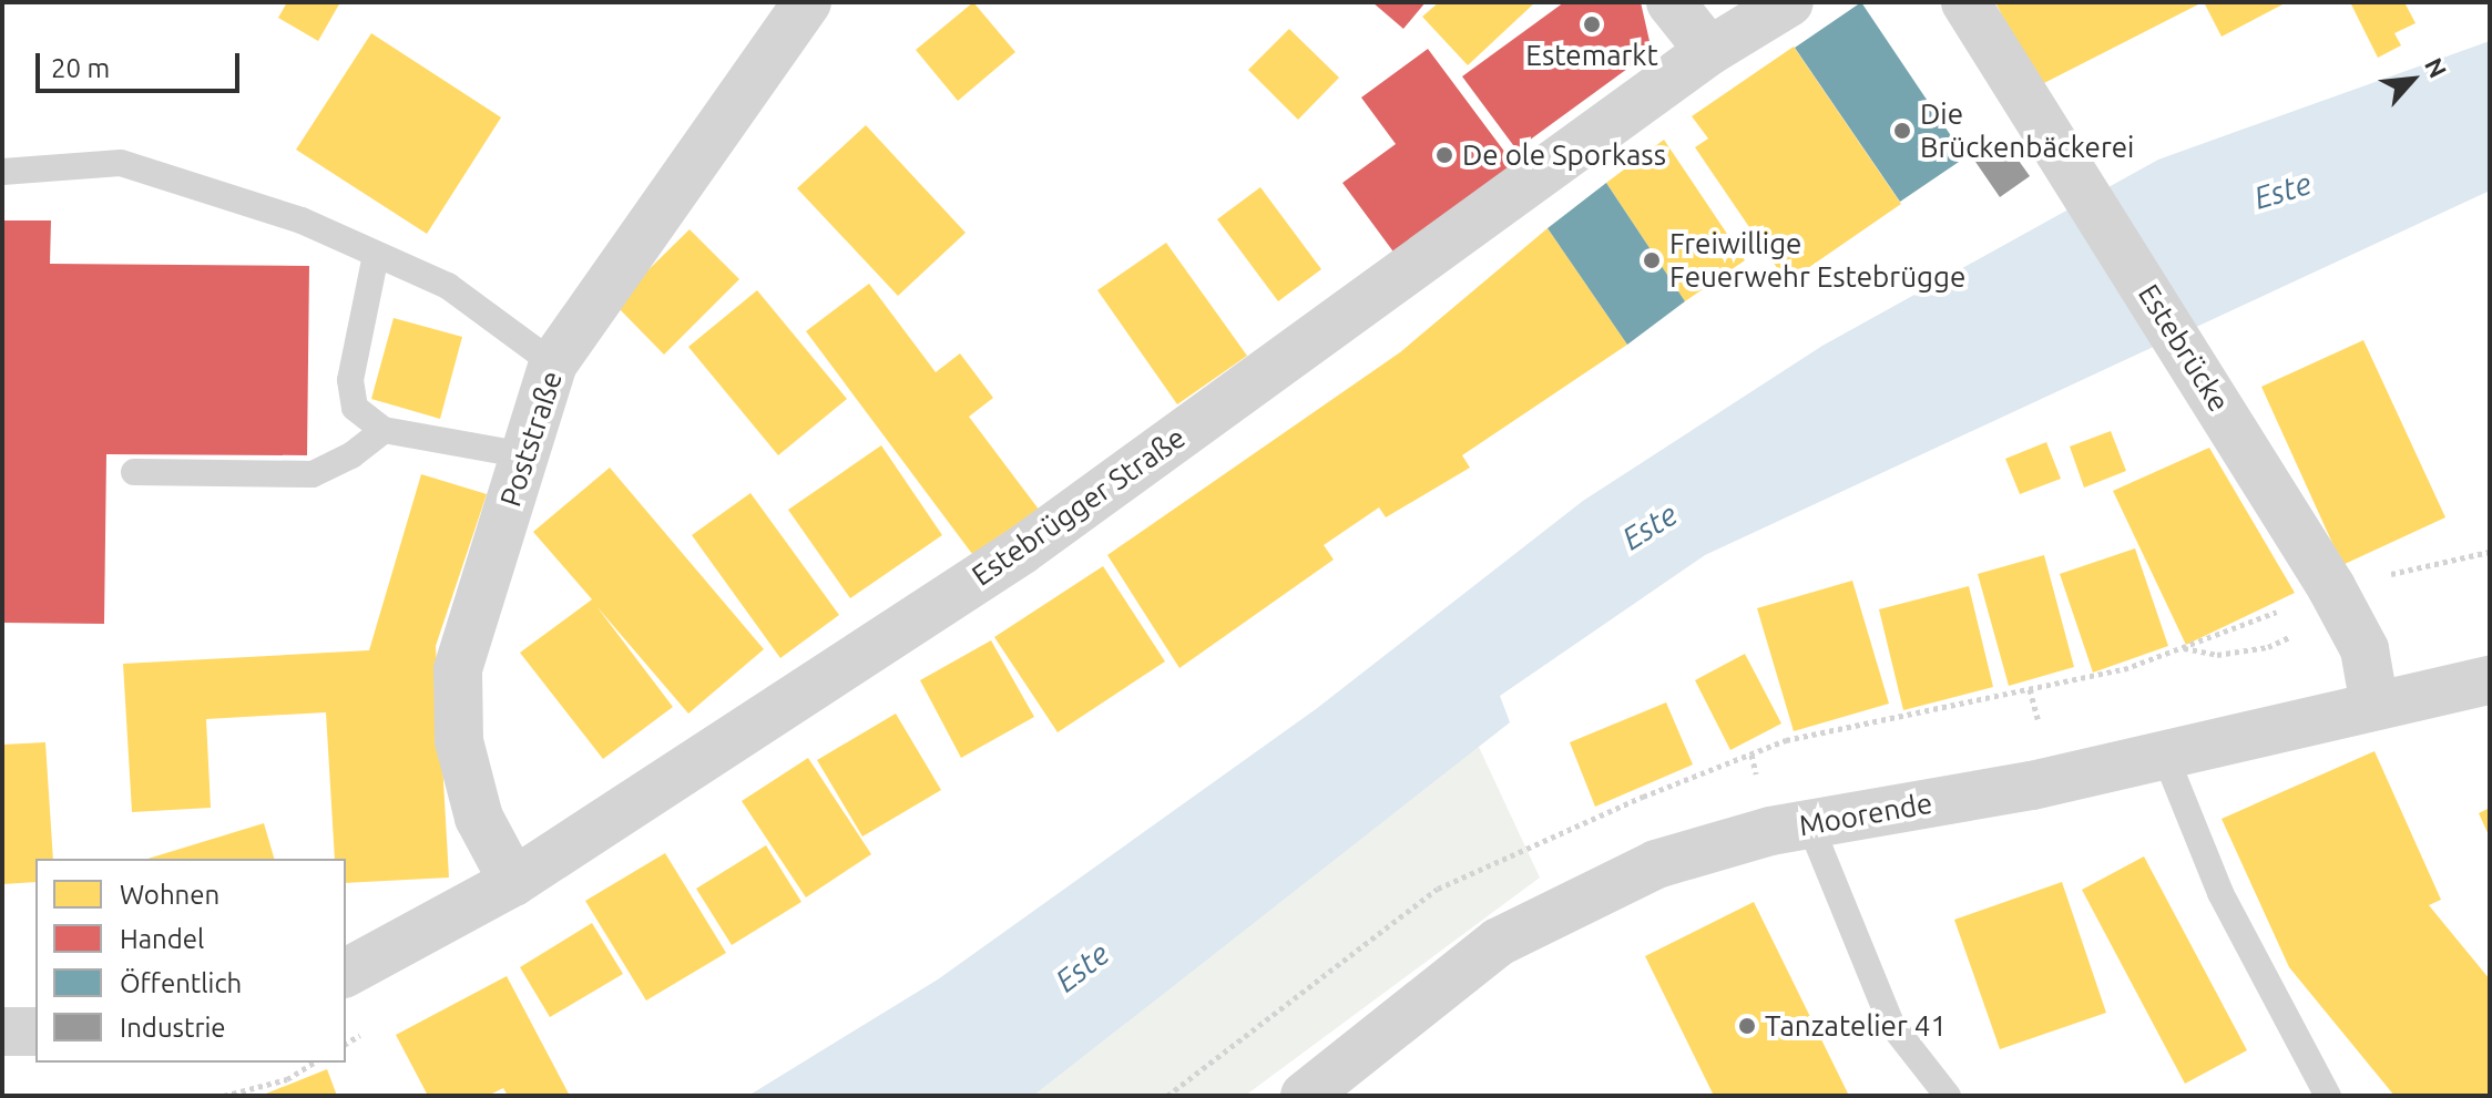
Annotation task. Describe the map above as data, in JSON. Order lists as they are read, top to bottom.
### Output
{
  "streets": {
    "street": [
      "Estebrücke",
      "Poststraße",
      "Estebrügger Straße",
      "Moorende"
    ]
  },
  "crossings": [
    ["Estebrücke", "Moorende"],
    ["Poststraße", "Estebrügger Straße"]
  ],
  "water": ["Este"],
  "places": [
    "Estemarkt",
    "Die Brückenbäckerei",
    "De ole Sporkass",
    "Freiwillige Feuerwehr Estebrügge",
    "Tanzatelier 41"
  ],
  "legend": [
    "Wohnen",
    "Handel",
    "Öffentlich",
    "Industrie"
  ],
  "scale_bar": "20 m",
  "north": "top right"
}
